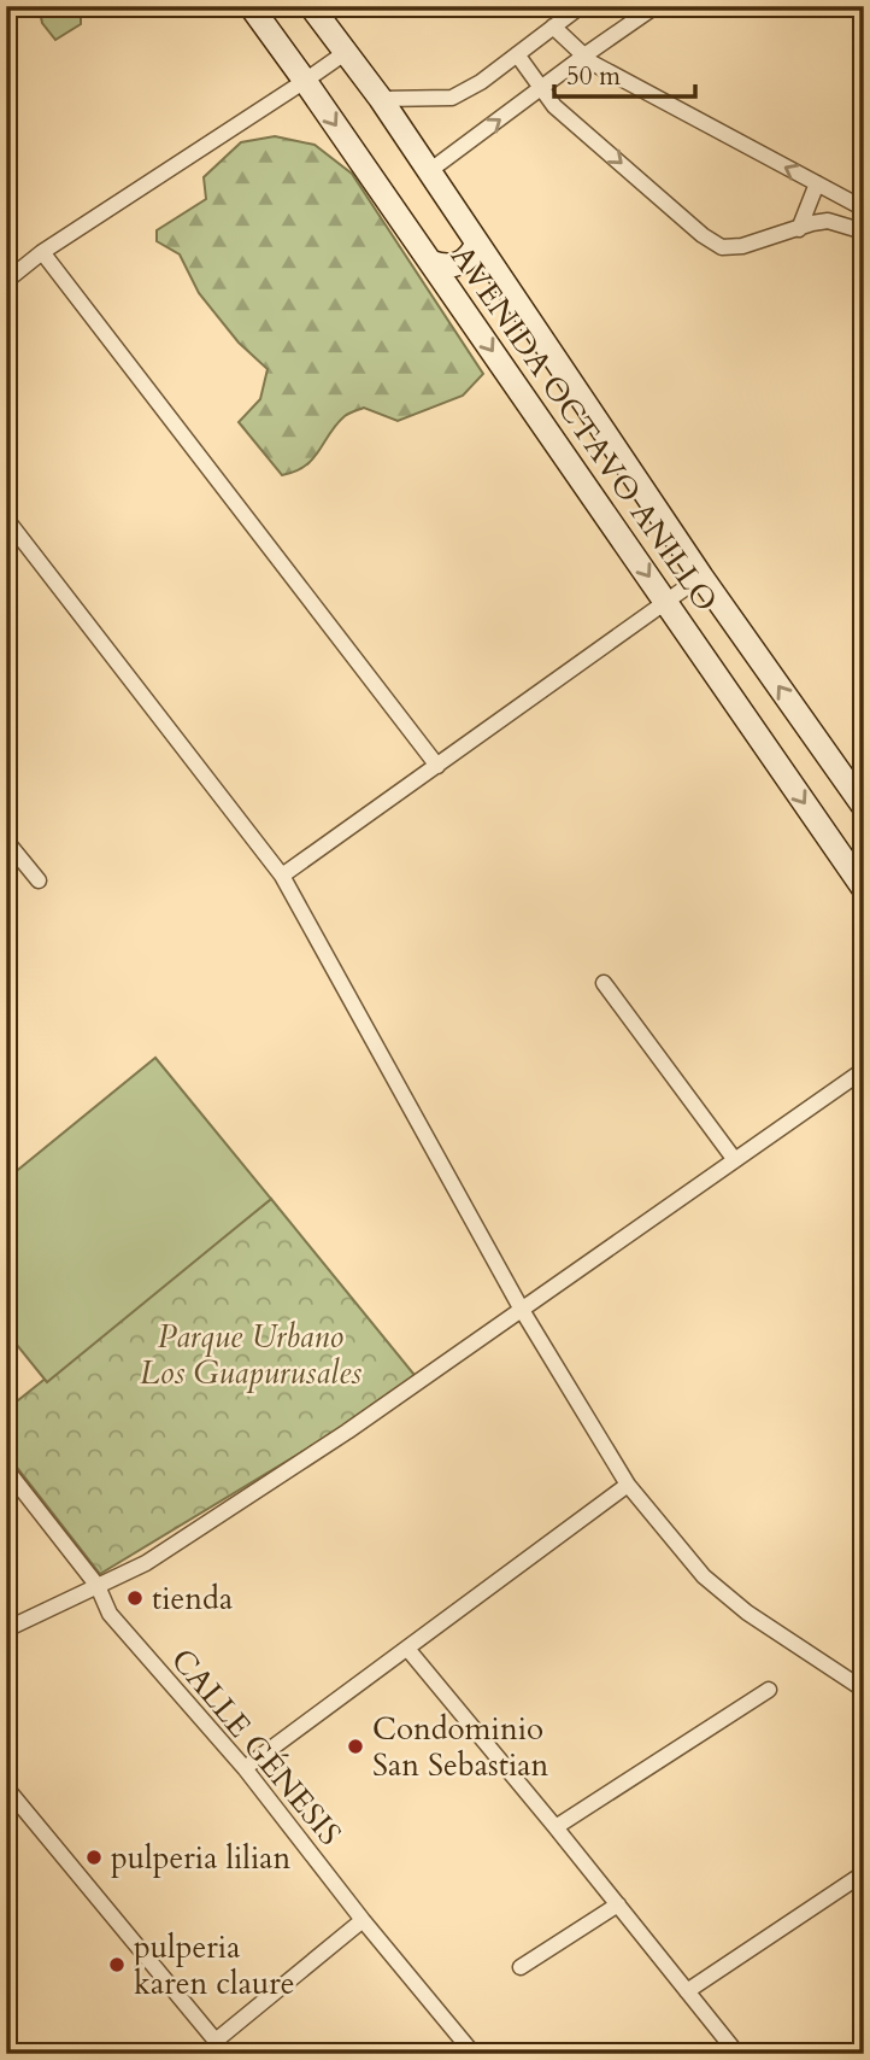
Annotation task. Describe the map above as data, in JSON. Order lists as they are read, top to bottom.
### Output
{
  "streets": {
    "street": ["AVENIDA OCTAVO ANILLO", "CALLE GÉNESIS"]
  },
  "parks": ["Parque Urbano Los Guapurusales"],
  "places": [
    "tienda",
    "Condominio San Sebastian",
    "pulperia lilian",
    "pulperia karen claure"
  ],
  "scale_bar": "50 m"
}
